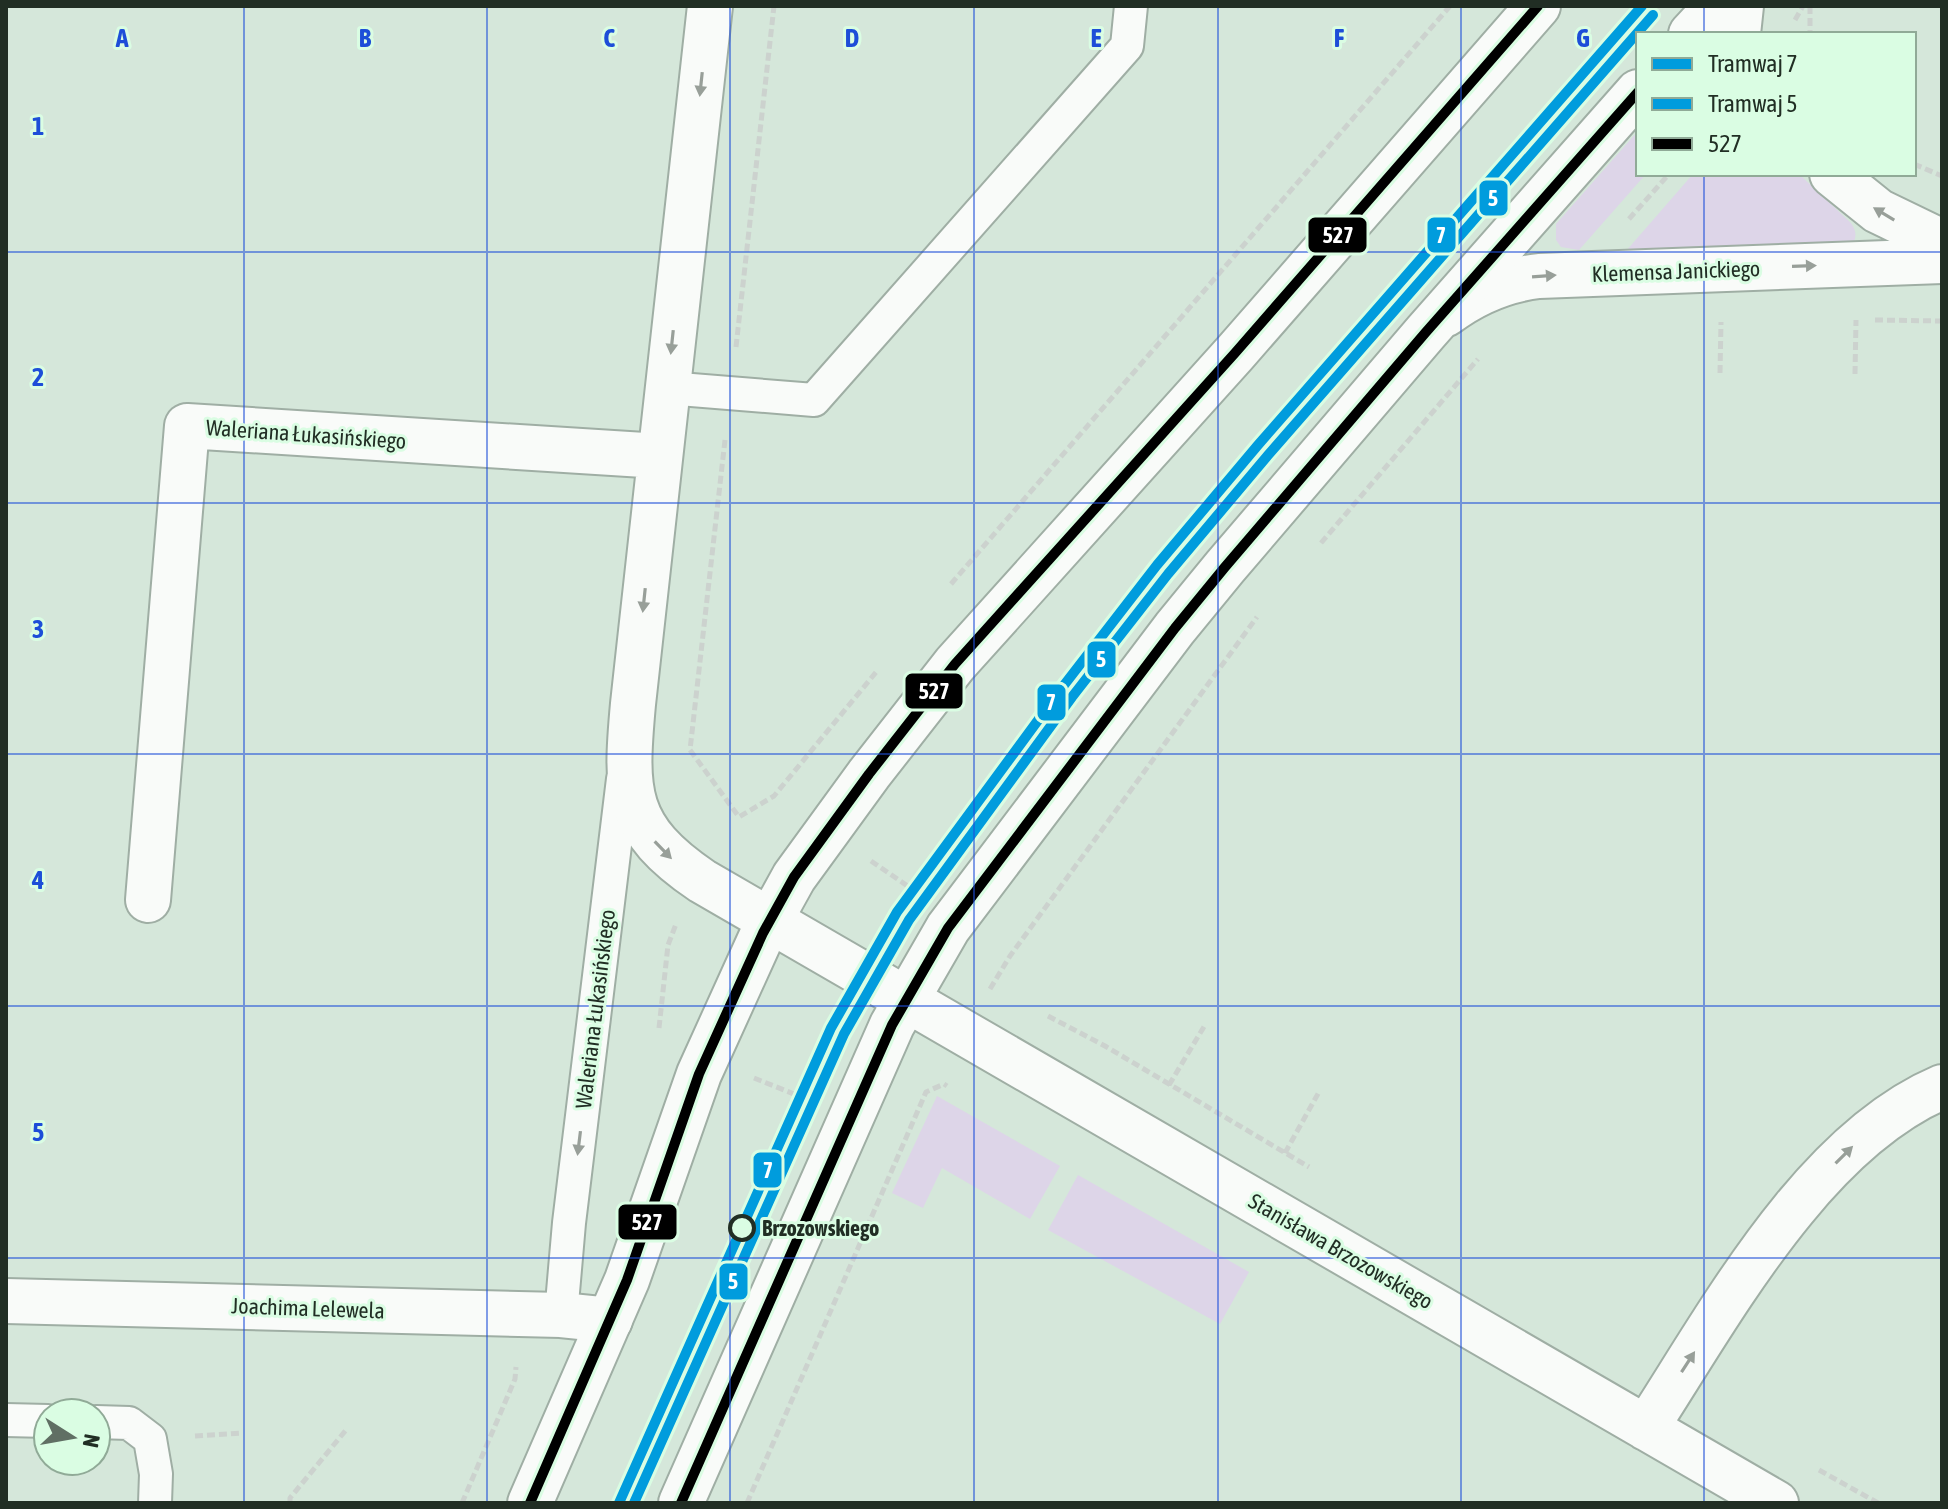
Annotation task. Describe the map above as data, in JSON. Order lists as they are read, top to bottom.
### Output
{
  "streets": {
    "street": [
      "Klemensa Janickiego",
      "Waleriana Łukasińskiego",
      "Stanisława Brzozowskiego",
      "Joachima Lelewela"
    ]
  },
  "crossings": [
    ["Waleriana Łukasińskiego", "Stanisława Brzozowskiego"],
    ["Waleriana Łukasińskiego", "Joachima Lelewela"]
  ],
  "one_way": ["Klemensa Janickiego"],
  "places": ["Brzozowskiego"],
  "lines": ["tram line 7", "transit line 527", "tram line 5"],
  "legend": ["Tramwaj 7", "Tramwaj 5", "527"],
  "north": "right",
  "grid": {
    "columns": [
      "A",
      "B",
      "C",
      "D",
      "E",
      "F",
      "G"
    ],
    "rows": [
      "1",
      "2",
      "3",
      "4",
      "5"
    ]
  }
}
